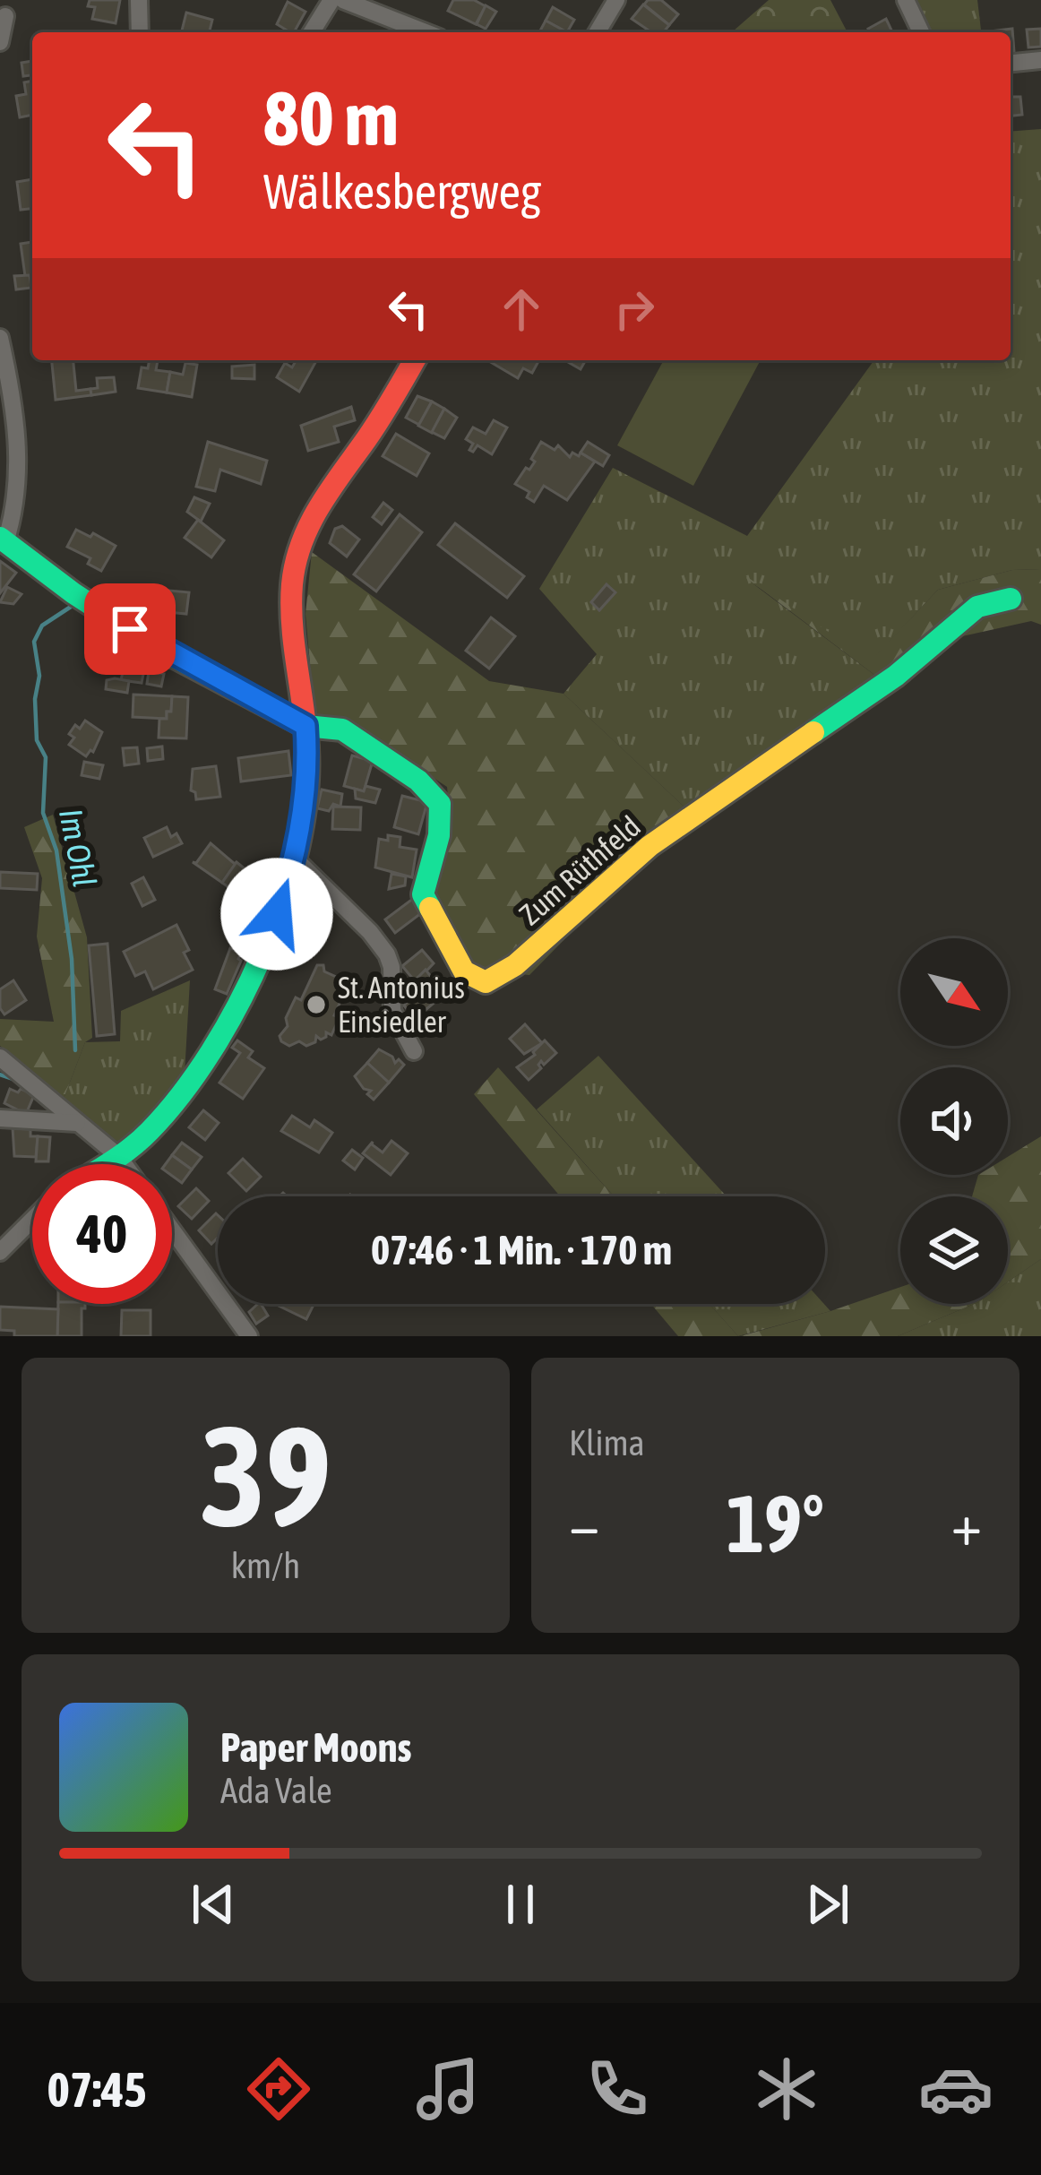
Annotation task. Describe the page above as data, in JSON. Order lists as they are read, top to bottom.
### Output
{
  "streets": {
    "street": ["Zum Rüthfeld"]
  },
  "water": ["Im Ohl"],
  "places": ["St. Antonius Einsiedler"],
  "north": "bottom right",
  "page": {
    "turn": ["80 m", "Wälkesbergweg"],
    "limit": "40",
    "trip": "07:46 · 1 Min. · 170 m",
    "tile": [
      ["39", "km/h"],
      "Klima"
    ],
    "heat": ["−", "19°", "+"],
    "song": ["Paper Moons", "Ada Vale"],
    "tabs": "07:45"
  }
}
